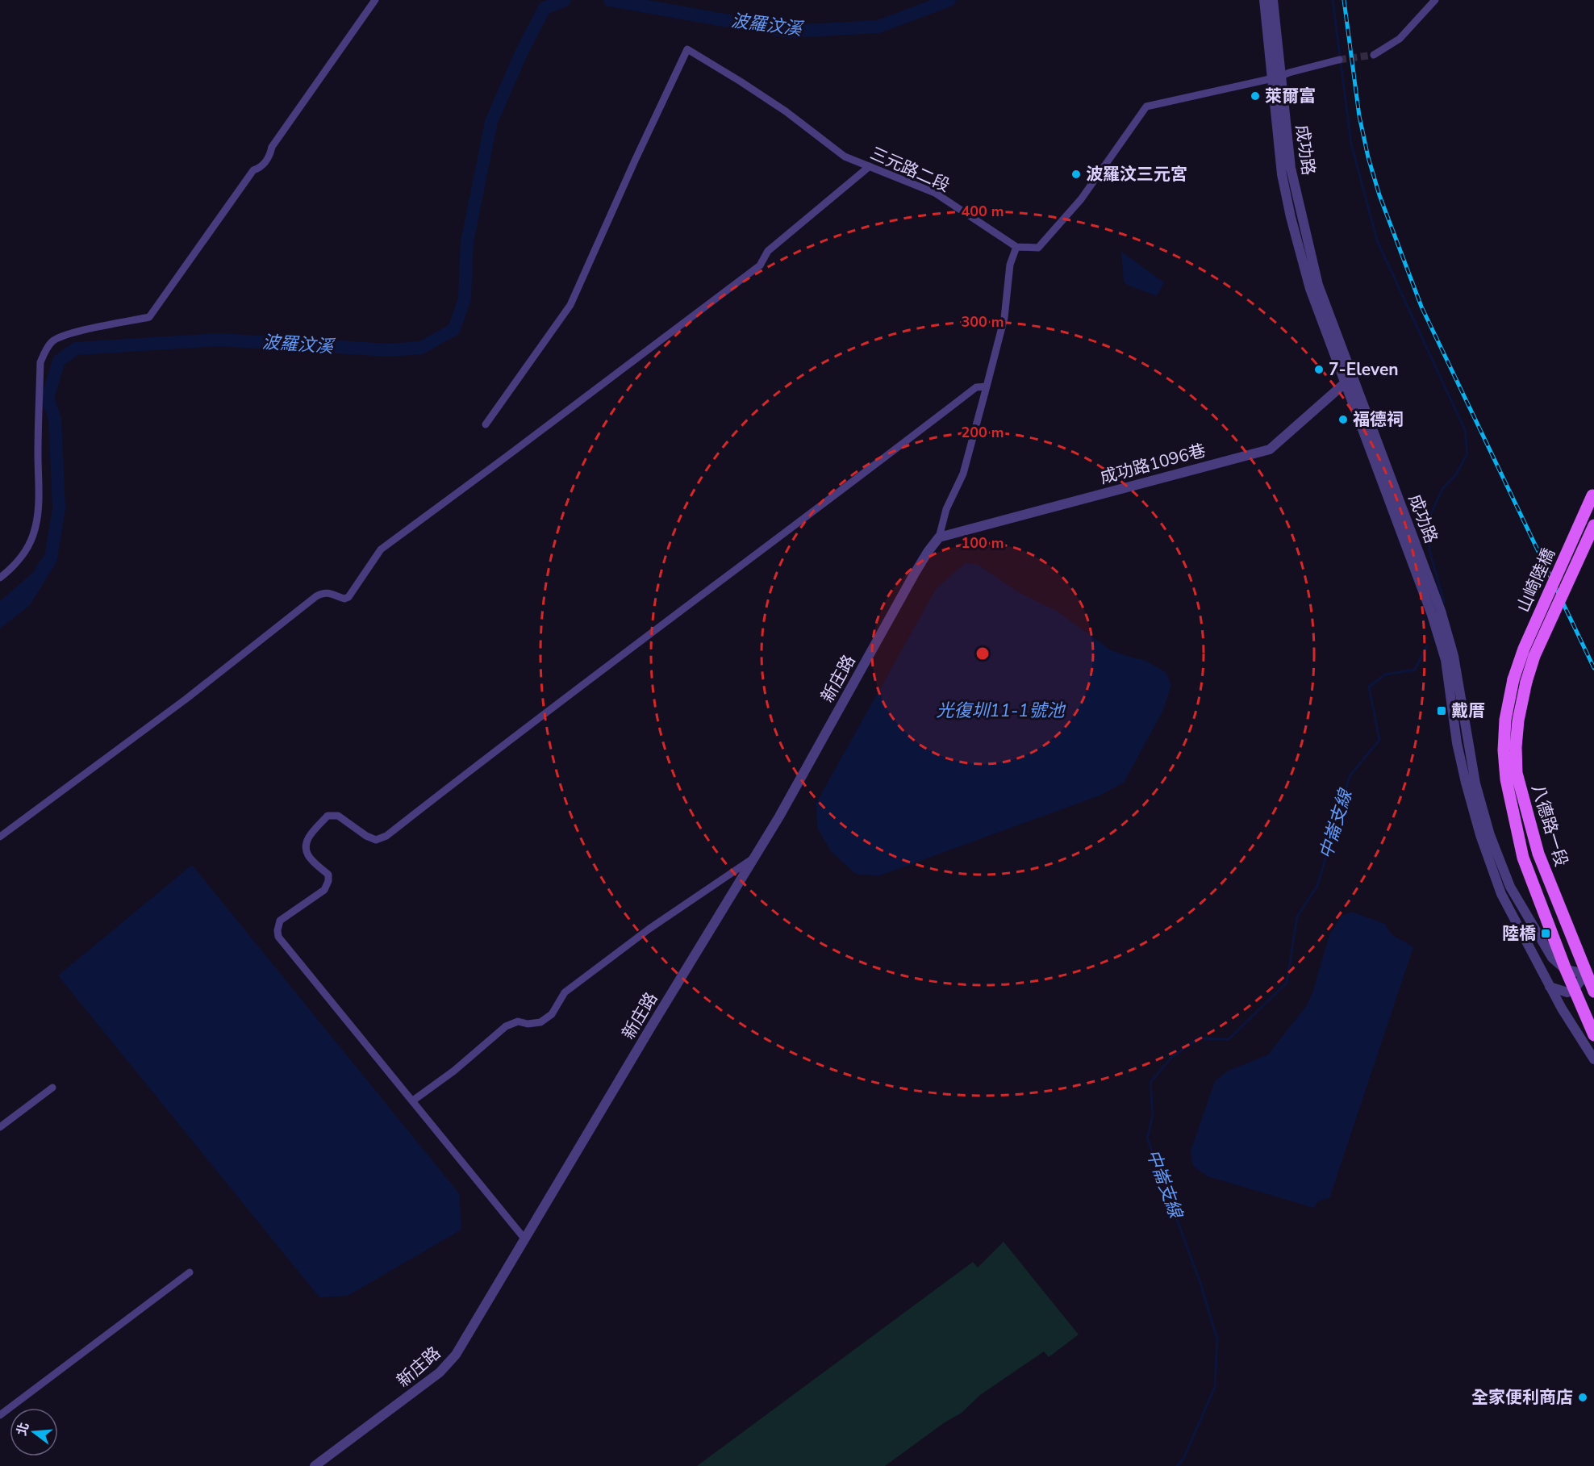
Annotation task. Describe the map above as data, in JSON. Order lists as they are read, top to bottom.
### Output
{
  "streets": {
    "main road": ["山崎陸橋", "八德路一段"],
    "street": [
      "成功路",
      "三元路二段",
      "成功路1096巷",
      "新庄路"
    ]
  },
  "crossings": [
    ["成功路", "成功路1096巷"],
    ["成功路", "八德路一段"],
    ["成功路1096巷", "新庄路"],
    ["山崎陸橋", "八德路一段"]
  ],
  "water": ["波羅汶溪", "光復圳11-1號池", "中崙支線"],
  "places": {
    "other": [
      "萊爾富",
      "波羅汶三元宮",
      "7-Eleven",
      "福德祠",
      "全家便利商店"
    ],
    "transit": ["戴厝", "陸橋"]
  },
  "north": "left",
  "rings": [
    "400 m",
    "300 m",
    "200 m",
    "100 m"
  ]
}
